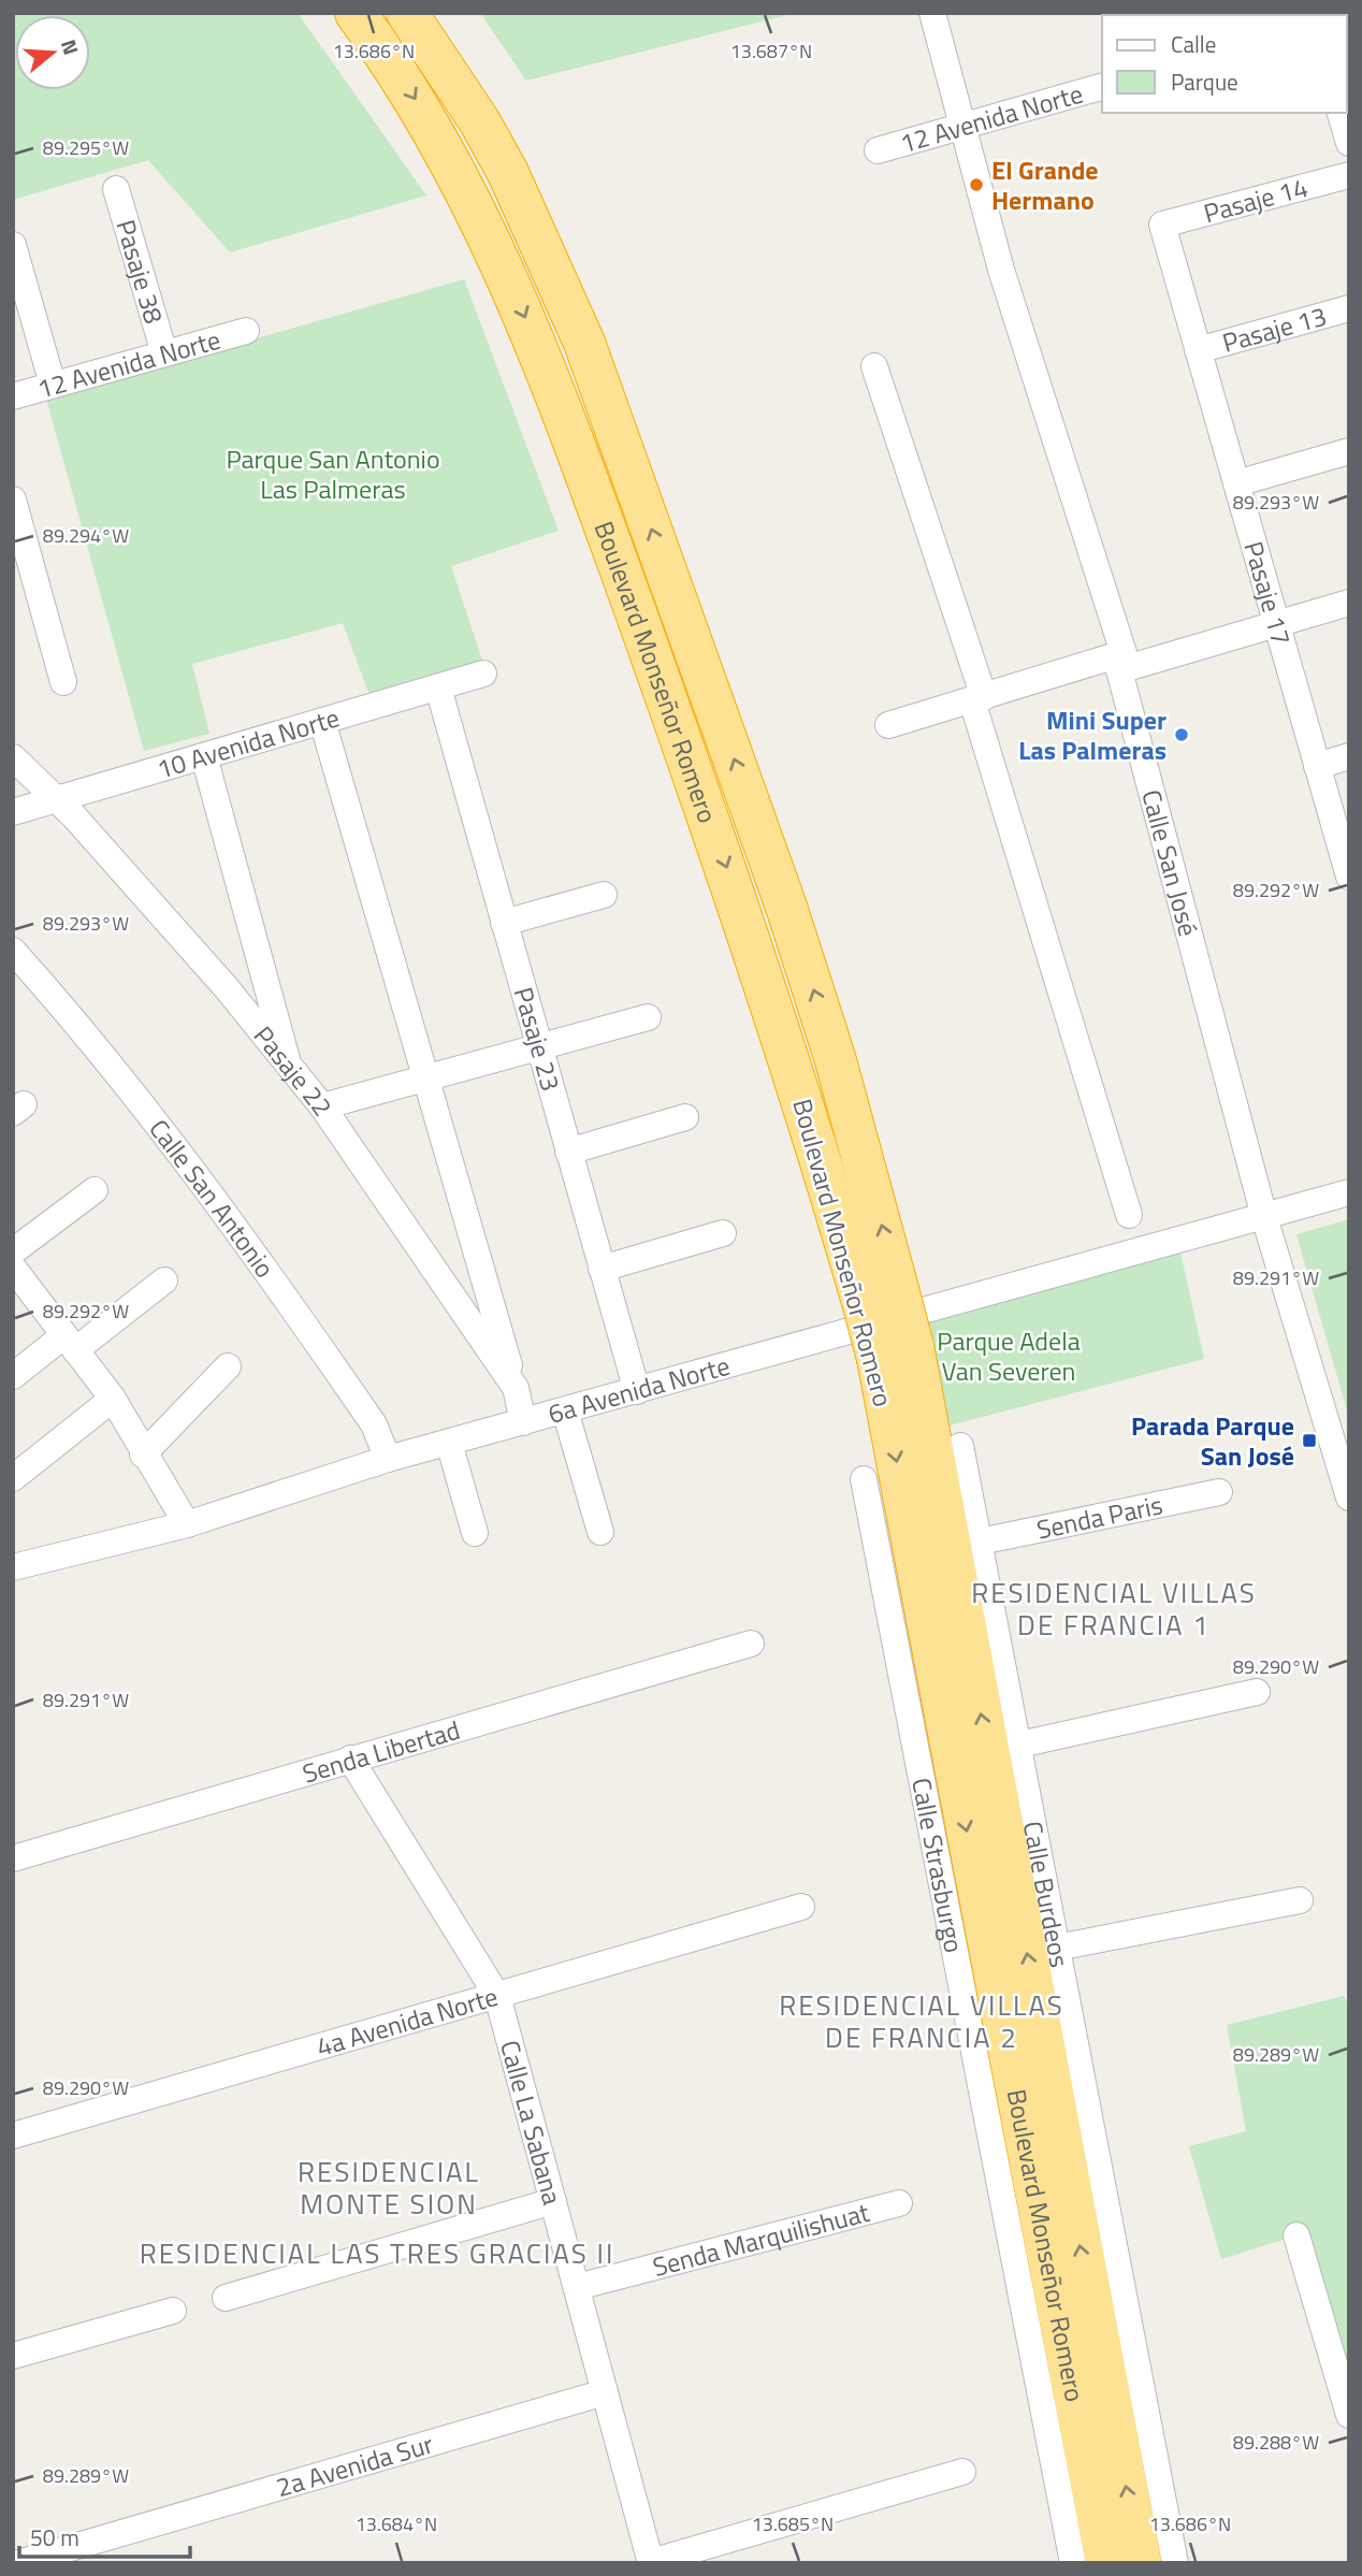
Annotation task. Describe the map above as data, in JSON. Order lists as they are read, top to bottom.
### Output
{
  "streets": {
    "highway": ["Boulevard Monseñor Romero"],
    "street": [
      "12 Avenida Norte",
      "Pasaje 14",
      "Pasaje 38",
      "Pasaje 13",
      "Pasaje 17",
      "10 Avenida Norte",
      "Calle San José",
      "Pasaje 23",
      "Pasaje 22",
      "Calle San Antonio",
      "6a Avenida Norte",
      "Senda Paris",
      "Senda Libertad",
      "Calle Strasburgo",
      "Calle Burdeos",
      "4a Avenida Norte",
      "Calle La Sabana",
      "Senda Marquilishuat",
      "2a Avenida Sur"
    ]
  },
  "crossings": [
    ["12 Avenida Norte", "Pasaje 38"],
    ["12 Avenida Norte", "Calle San José"],
    ["Pasaje 14", "Pasaje 17"],
    ["Pasaje 13", "Pasaje 17"],
    ["10 Avenida Norte", "Pasaje 23"],
    ["10 Avenida Norte", "Pasaje 22"],
    ["Calle San José", "6a Avenida Norte"],
    ["Pasaje 23", "6a Avenida Norte"],
    ["Pasaje 22", "6a Avenida Norte"],
    ["Calle San Antonio", "6a Avenida Norte"],
    ["Senda Paris", "Calle Burdeos"],
    ["Senda Libertad", "Calle La Sabana"],
    ["4a Avenida Norte", "Calle La Sabana"],
    ["Calle La Sabana", "Senda Marquilishuat"],
    ["Calle La Sabana", "2a Avenida Sur"]
  ],
  "districts": [
    "RESIDENCIAL VILLAS DE FRANCIA 1",
    "RESIDENCIAL VILLAS DE FRANCIA 2",
    "RESIDENCIAL MONTE SION",
    "RESIDENCIAL LAS TRES GRACIAS II"
  ],
  "parks": ["Parque San Antonio Las Palmeras", "Parque Adela Van Severen"],
  "places": {
    "other": ["El Grande Hermano", "Mini Super Las Palmeras"],
    "transit": ["Parada Parque San José"]
  },
  "legend": ["Calle", "Parque"],
  "scale_bar": "50 m",
  "north": "right",
  "coordinates": [
    "13.686°N",
    "13.687°N",
    "89.295°W",
    "89.293°W",
    "89.294°W",
    "89.292°W",
    "89.291°W",
    "89.290°W",
    "89.289°W",
    "89.288°W",
    "13.684°N",
    "13.685°N"
  ]
}
